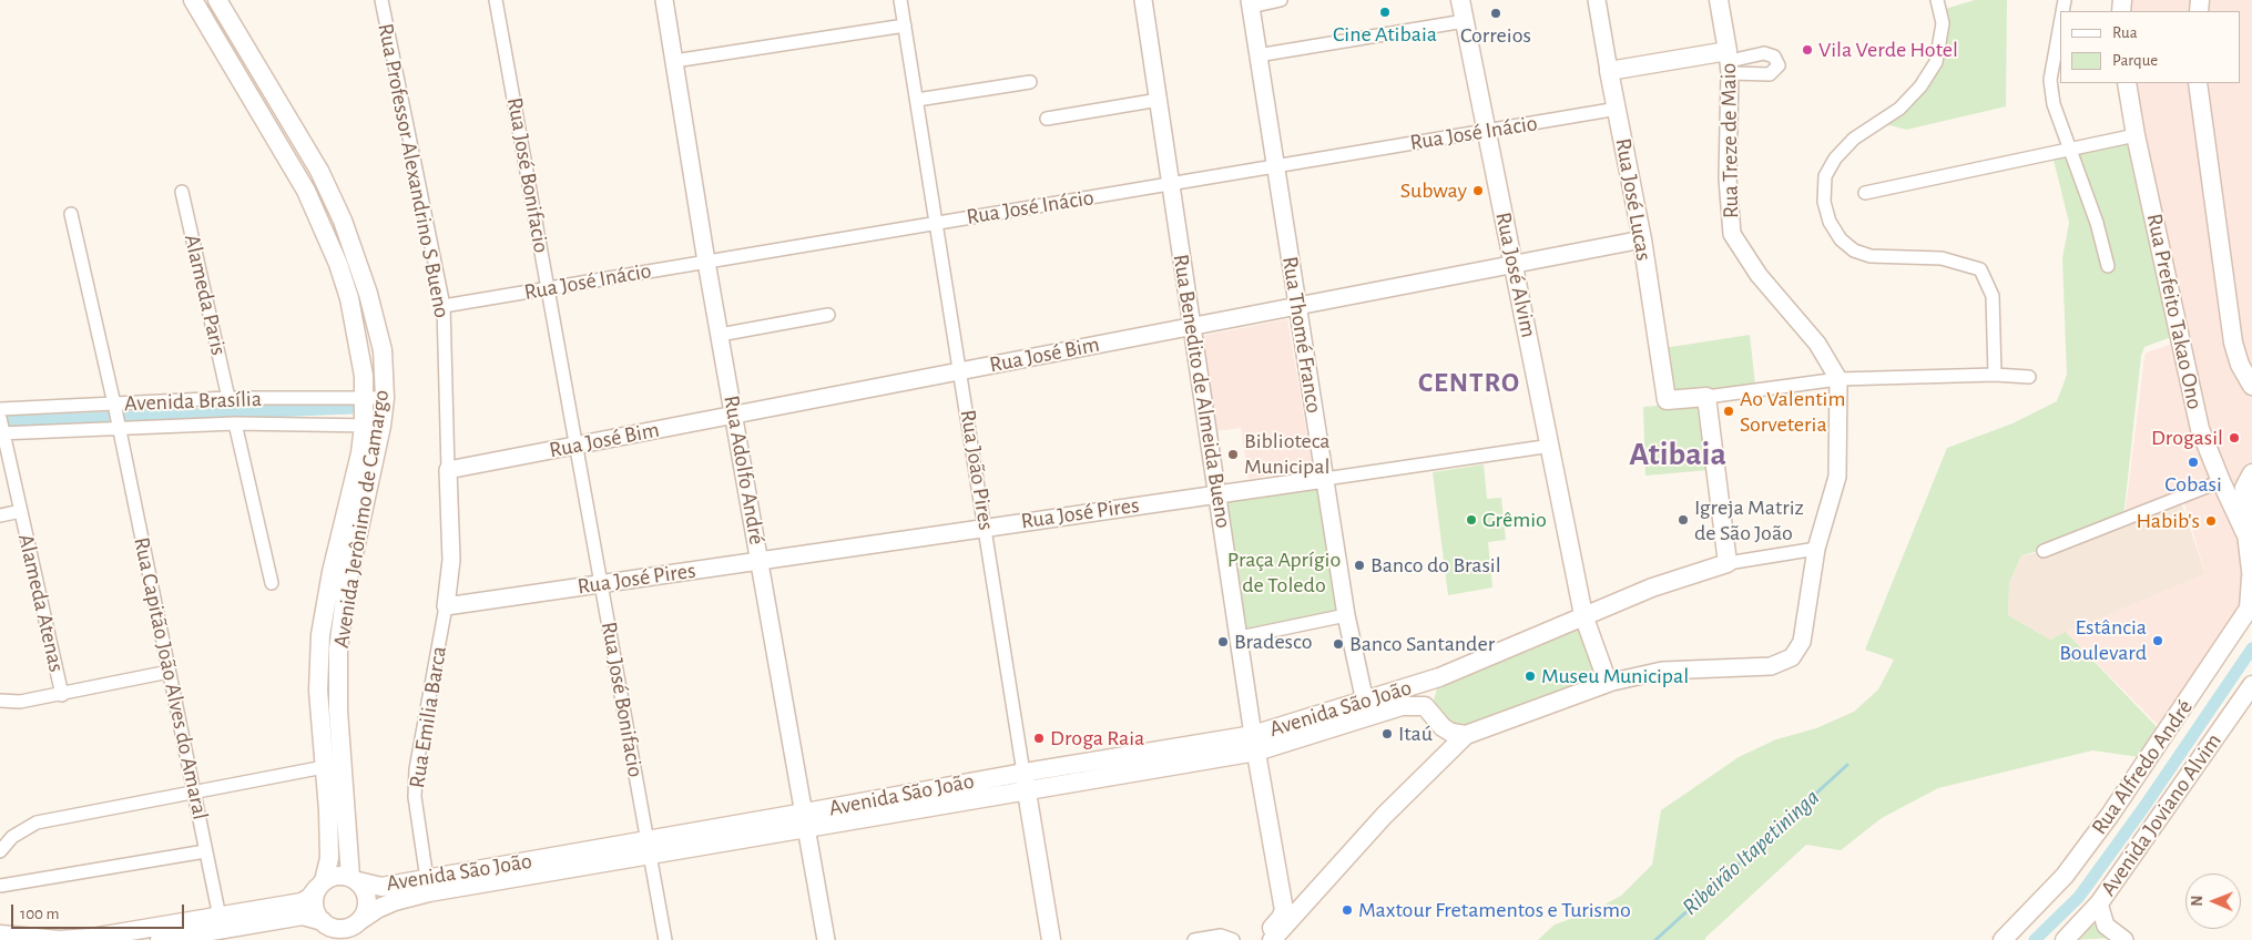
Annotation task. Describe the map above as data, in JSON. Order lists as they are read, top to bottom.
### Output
{
  "streets": {
    "main road": [
      "Rua Treze de Maio",
      "Rua José Lucas",
      "Rua José Alvim",
      "Rua Prefeito Takao Ono",
      "Rua Benedito de Almeida Bueno",
      "Rua João Pires",
      "Avenida Jerônimo de Camargo",
      "Avenida São João",
      "Rua Alfredo André",
      "Avenida Joviano Alvim"
    ],
    "street": [
      "Rua José Inácio",
      "Rua Professor Alexandrino S Bueno",
      "Rua José Bonifacio",
      "Alameda Paris",
      "Rua Thomé Franco",
      "Rua José Bim",
      "Avenida Brasília",
      "Rua Adolfo André",
      "Rua José Pires",
      "Alameda Atenas",
      "Rua Capitão João Alves do Amaral",
      "Rua Emilia Barca"
    ]
  },
  "crossings": [
    ["Rua José Inácio", "Rua Professor Alexandrino S Bueno"],
    ["Rua José Inácio", "Rua José Bonifacio"],
    ["Rua José Inácio", "Rua José Lucas"],
    ["Rua José Inácio", "Rua José Alvim"],
    ["Rua José Inácio", "Rua Thomé Franco"],
    ["Rua José Inácio", "Rua Benedito de Almeida Bueno"],
    ["Rua José Inácio", "Rua Adolfo André"],
    ["Rua José Inácio", "Rua João Pires"],
    ["Rua Professor Alexandrino S Bueno", "Rua José Bim"],
    ["Rua Professor Alexandrino S Bueno", "Rua José Pires"],
    ["Rua Professor Alexandrino S Bueno", "Rua Emilia Barca"],
    ["Rua José Bonifacio", "Rua José Bim"],
    ["Rua José Bonifacio", "Rua José Pires"],
    ["Rua José Bonifacio", "Avenida São João"],
    ["Rua José Lucas", "Rua José Bim"],
    ["Rua José Alvim", "Rua José Bim"],
    ["Rua José Alvim", "Rua José Pires"],
    ["Rua José Alvim", "Avenida São João"],
    ["Alameda Paris", "Avenida Brasília"],
    ["Rua Prefeito Takao Ono", "Rua Alfredo André"],
    ["Rua Thomé Franco", "Rua José Bim"],
    ["Rua Thomé Franco", "Rua José Pires"],
    ["Rua Thomé Franco", "Avenida São João"],
    ["Rua José Bim", "Rua Benedito de Almeida Bueno"],
    ["Rua José Bim", "Rua Adolfo André"],
    ["Rua José Bim", "Rua João Pires"],
    ["Rua Benedito de Almeida Bueno", "Rua José Pires"],
    ["Rua Benedito de Almeida Bueno", "Avenida São João"],
    ["Avenida Brasília", "Avenida Jerônimo de Camargo"],
    ["Avenida Brasília", "Alameda Atenas"],
    ["Avenida Brasília", "Rua Capitão João Alves do Amaral"],
    ["Rua Adolfo André", "Rua José Pires"],
    ["Rua Adolfo André", "Avenida São João"],
    ["Rua João Pires", "Rua José Pires"],
    ["Rua João Pires", "Avenida São João"],
    ["Rua José Pires", "Rua Emilia Barca"],
    ["Avenida Jerônimo de Camargo", "Avenida São João"],
    ["Avenida São João", "Rua Emilia Barca"]
  ],
  "districts": ["CENTRO", "Atibaia"],
  "water": ["Ribeirão Itapetininga"],
  "parks": ["Praça Aprígio de Toledo"],
  "places": [
    "Cine Atibaia",
    "Correios",
    "Vila Verde Hotel",
    "Subway",
    "Ao Valentim Sorveteria",
    "Drogasil",
    "Biblioteca Municipal",
    "Cobasi",
    "Grêmio",
    "Igreja Matriz de São João",
    "Habib's",
    "Banco do Brasil",
    "Estância Boulevard",
    "Bradesco",
    "Banco Santander",
    "Museu Municipal",
    "Itaú",
    "Droga Raia",
    "Maxtour Fretamentos e Turismo"
  ],
  "legend": ["Rua", "Parque"],
  "scale_bar": "100 m",
  "north": "left"
}
